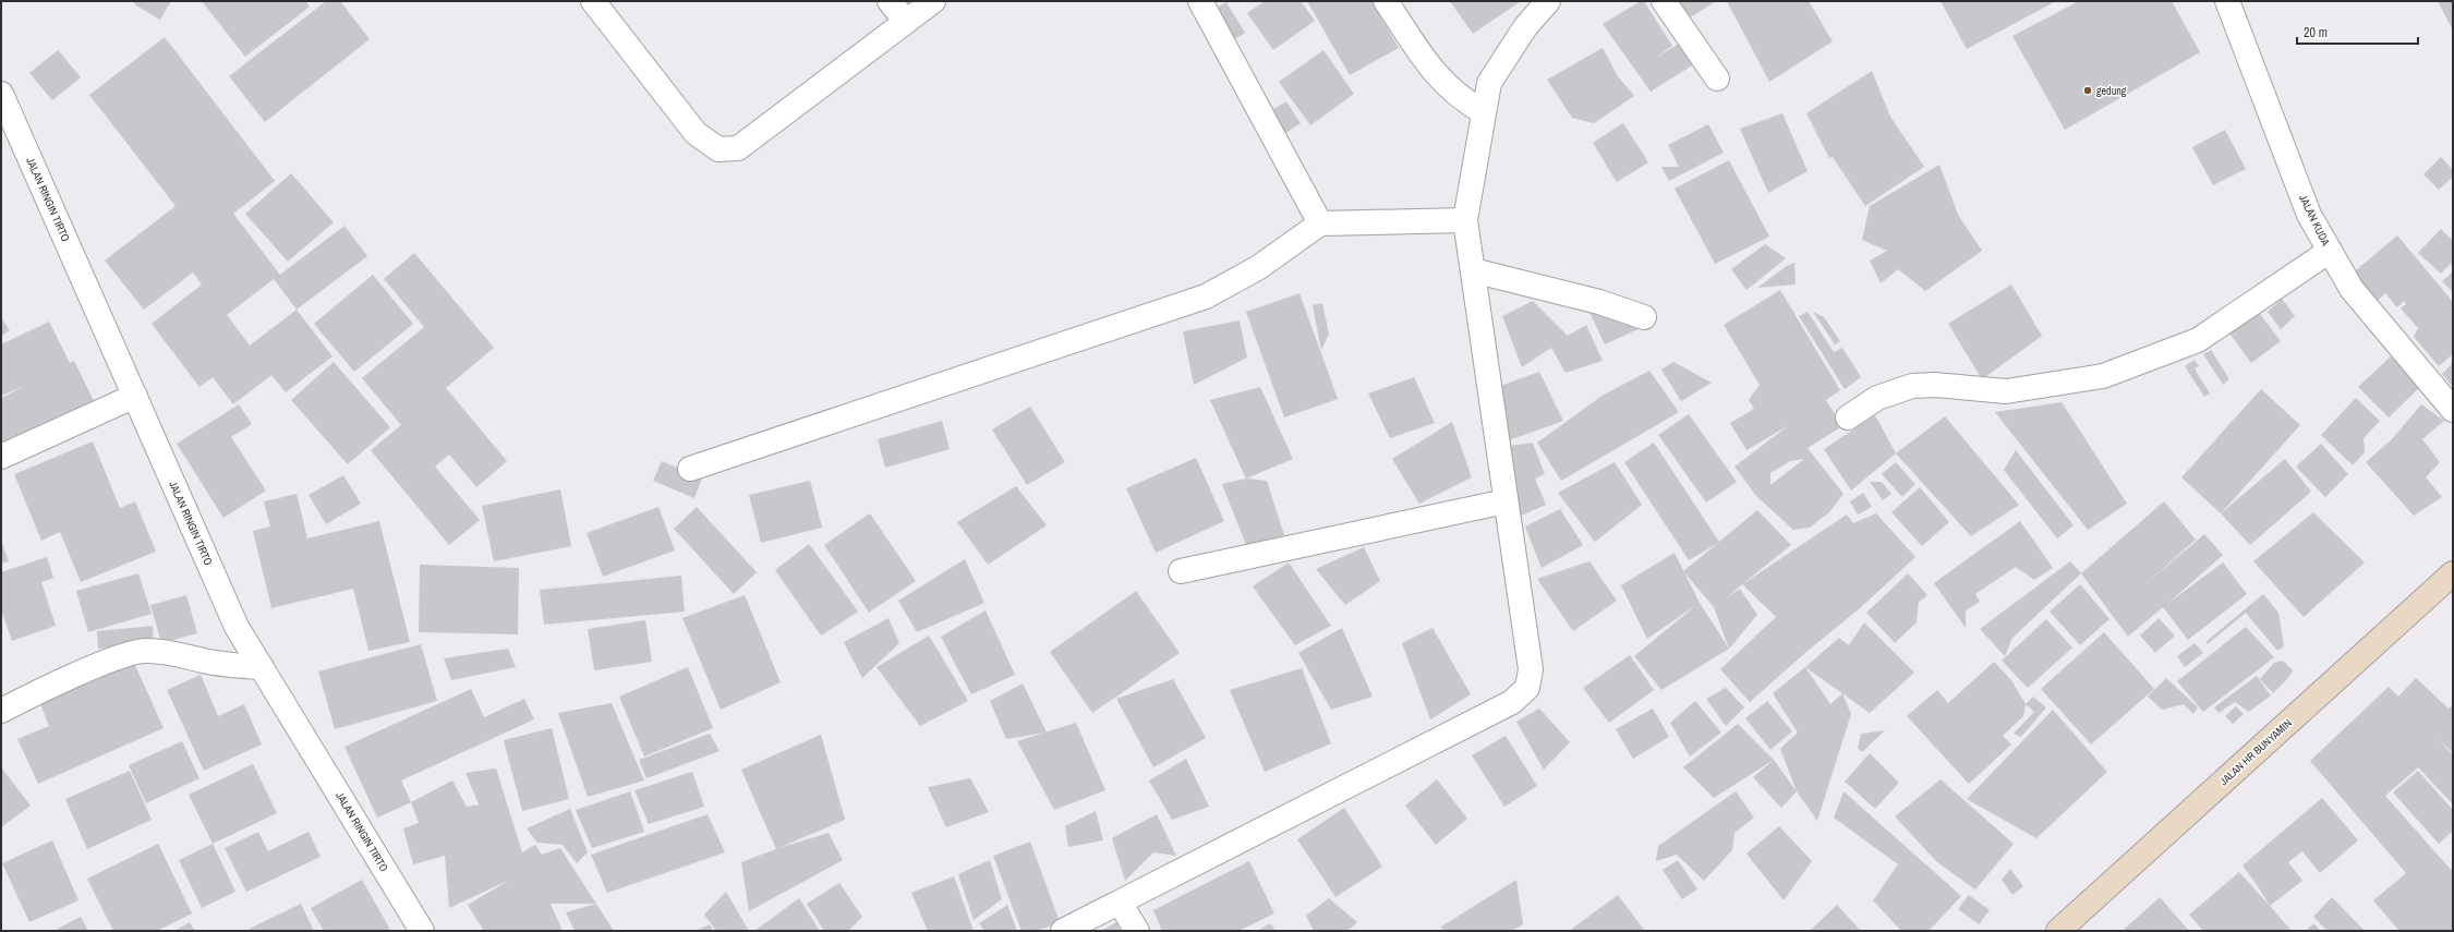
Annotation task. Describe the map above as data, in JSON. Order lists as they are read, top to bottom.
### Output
{
  "streets": {
    "main road": ["JALAN HR BUNYAMIN"],
    "street": ["JALAN RINGIN TIRTO", "JALAN KUDA"]
  },
  "places": ["gedung"],
  "scale_bar": "20 m"
}
